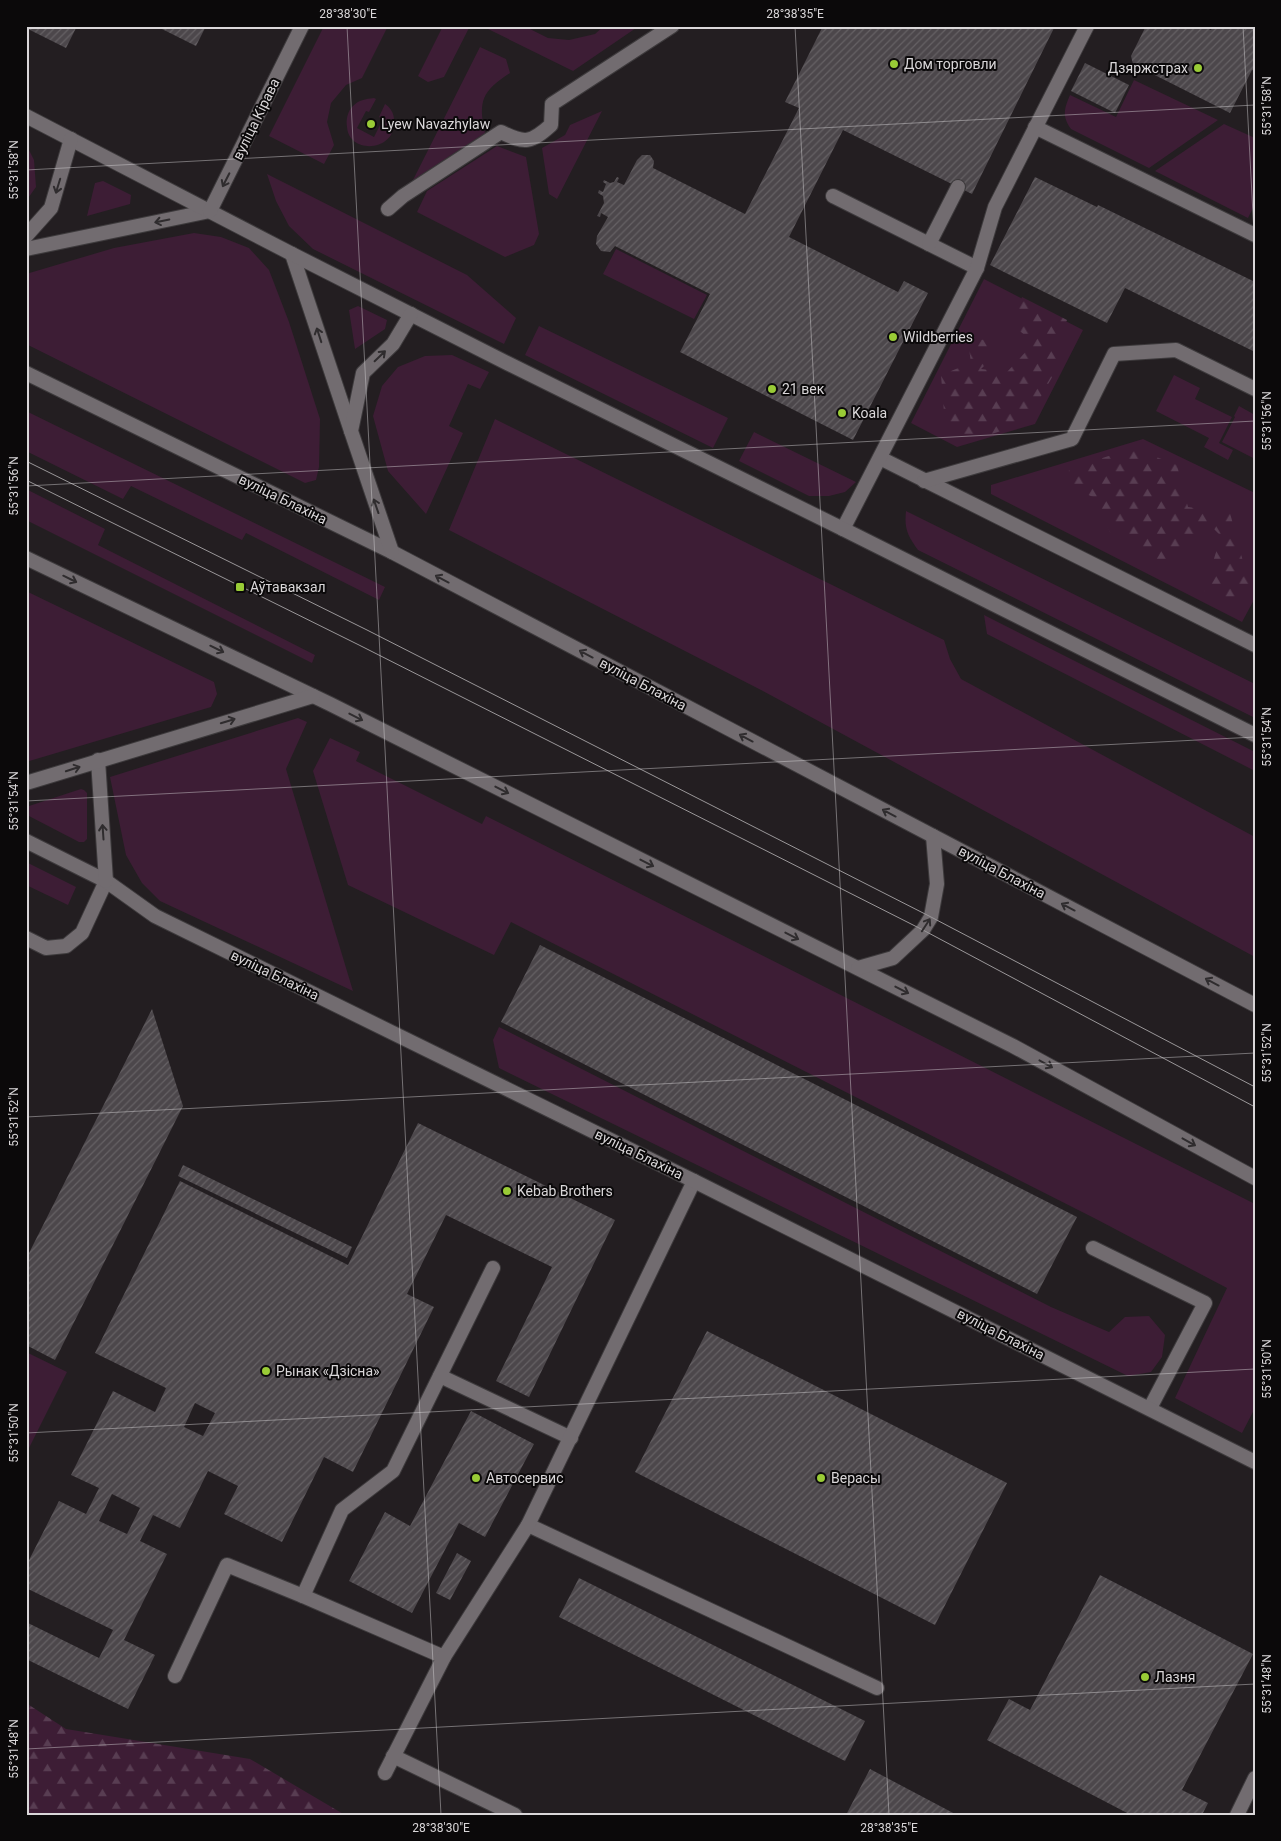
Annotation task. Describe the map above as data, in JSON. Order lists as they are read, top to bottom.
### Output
{
  "streets": {
    "main road": ["вуліца Кірава", "вуліца Блахіна"]
  },
  "one_way": ["вуліца Кірава", "вуліца Блахіна"],
  "places": {
    "other": [
      "Дом торговли",
      "Дзяржстрах",
      "Lyew Navazhylaw",
      "Wildberries",
      "21 век",
      "Koala",
      "Kebab Brothers",
      "Рынак «Дзісна»",
      "Автосервис",
      "Верасы",
      "Лазня"
    ],
    "transit": ["Аўтавакзал"]
  },
  "coordinates": [
    "28°38'30\"E",
    "28°38'35\"E",
    "55°31'58\"N",
    "55°31'56\"N",
    "55°31'54\"N",
    "55°31'52\"N",
    "55°31'50\"N",
    "55°31'48\"N"
  ]
}
